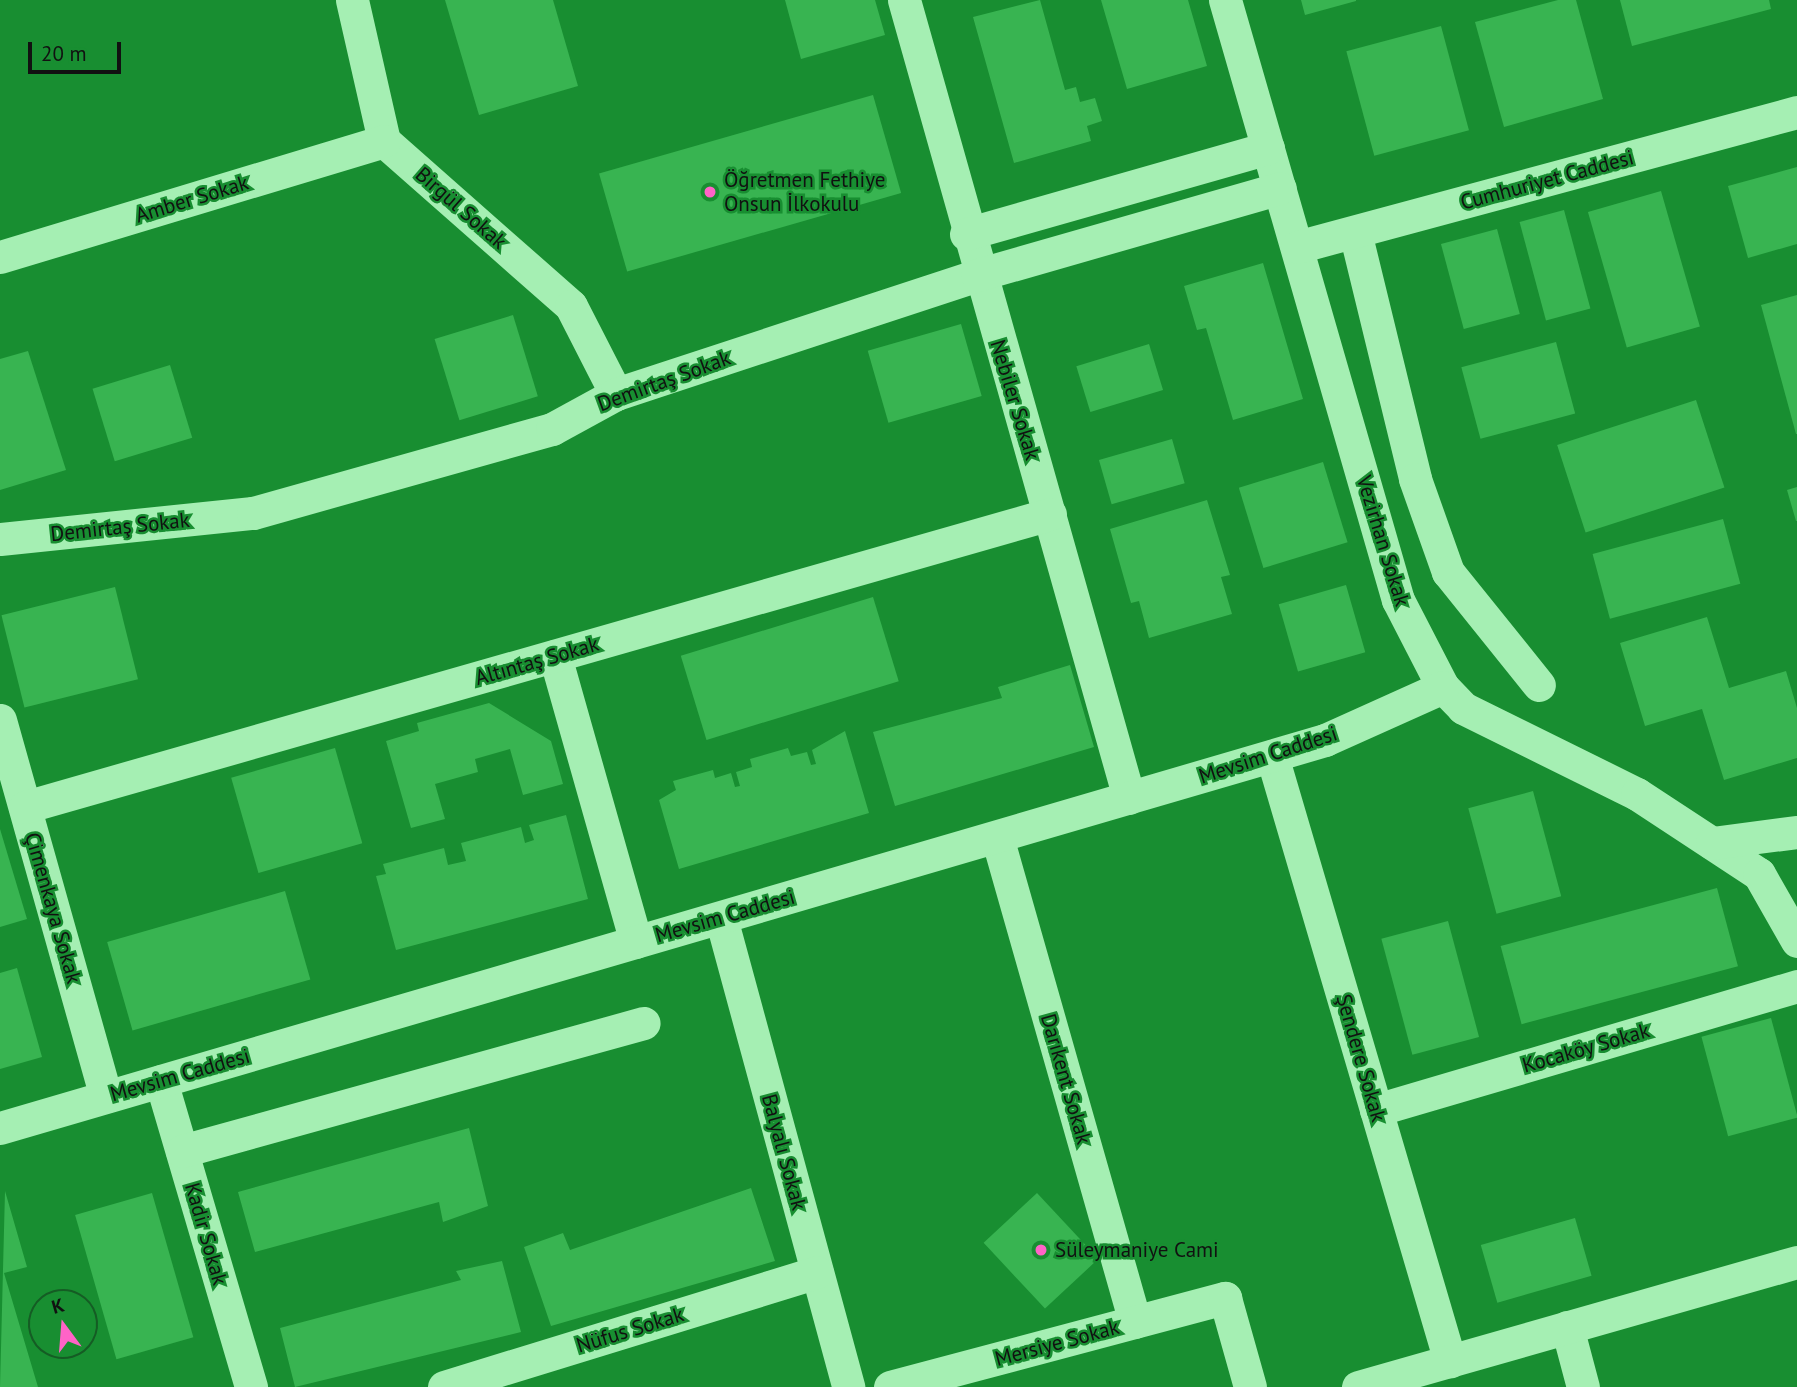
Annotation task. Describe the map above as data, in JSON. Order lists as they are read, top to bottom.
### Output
{
  "streets": {
    "street": [
      "Cumhuriyet Caddesi",
      "Amber Sokak",
      "Birgül Sokak",
      "Demirtaş Sokak",
      "Nebiler Sokak",
      "Vezirhan Sokak",
      "Altıntaş Sokak",
      "Mevsim Caddesi",
      "Çimenkaya Sokak",
      "Kocaköy Sokak",
      "Şendere Sokak",
      "Darıkent Sokak",
      "Balyalı Sokak",
      "Kadir Sokak",
      "Nüfus Sokak",
      "Mersiye Sokak"
    ]
  },
  "crossings": [
    ["Cumhuriyet Caddesi", "Vezirhan Sokak"],
    ["Amber Sokak", "Birgül Sokak"],
    ["Birgül Sokak", "Demirtaş Sokak"],
    ["Demirtaş Sokak", "Nebiler Sokak"],
    ["Demirtaş Sokak", "Vezirhan Sokak"],
    ["Nebiler Sokak", "Altıntaş Sokak"],
    ["Nebiler Sokak", "Mevsim Caddesi"],
    ["Vezirhan Sokak", "Mevsim Caddesi"],
    ["Altıntaş Sokak", "Çimenkaya Sokak"],
    ["Mevsim Caddesi", "Çimenkaya Sokak"],
    ["Mevsim Caddesi", "Şendere Sokak"],
    ["Mevsim Caddesi", "Darıkent Sokak"],
    ["Mevsim Caddesi", "Balyalı Sokak"],
    ["Mevsim Caddesi", "Kadir Sokak"],
    ["Kocaköy Sokak", "Şendere Sokak"],
    ["Darıkent Sokak", "Mersiye Sokak"],
    ["Balyalı Sokak", "Nüfus Sokak"]
  ],
  "places": ["Öğretmen Fethiye Onsun İlkokulu", "Süleymaniye Cami"],
  "scale_bar": "20 m",
  "north": "top"
}
